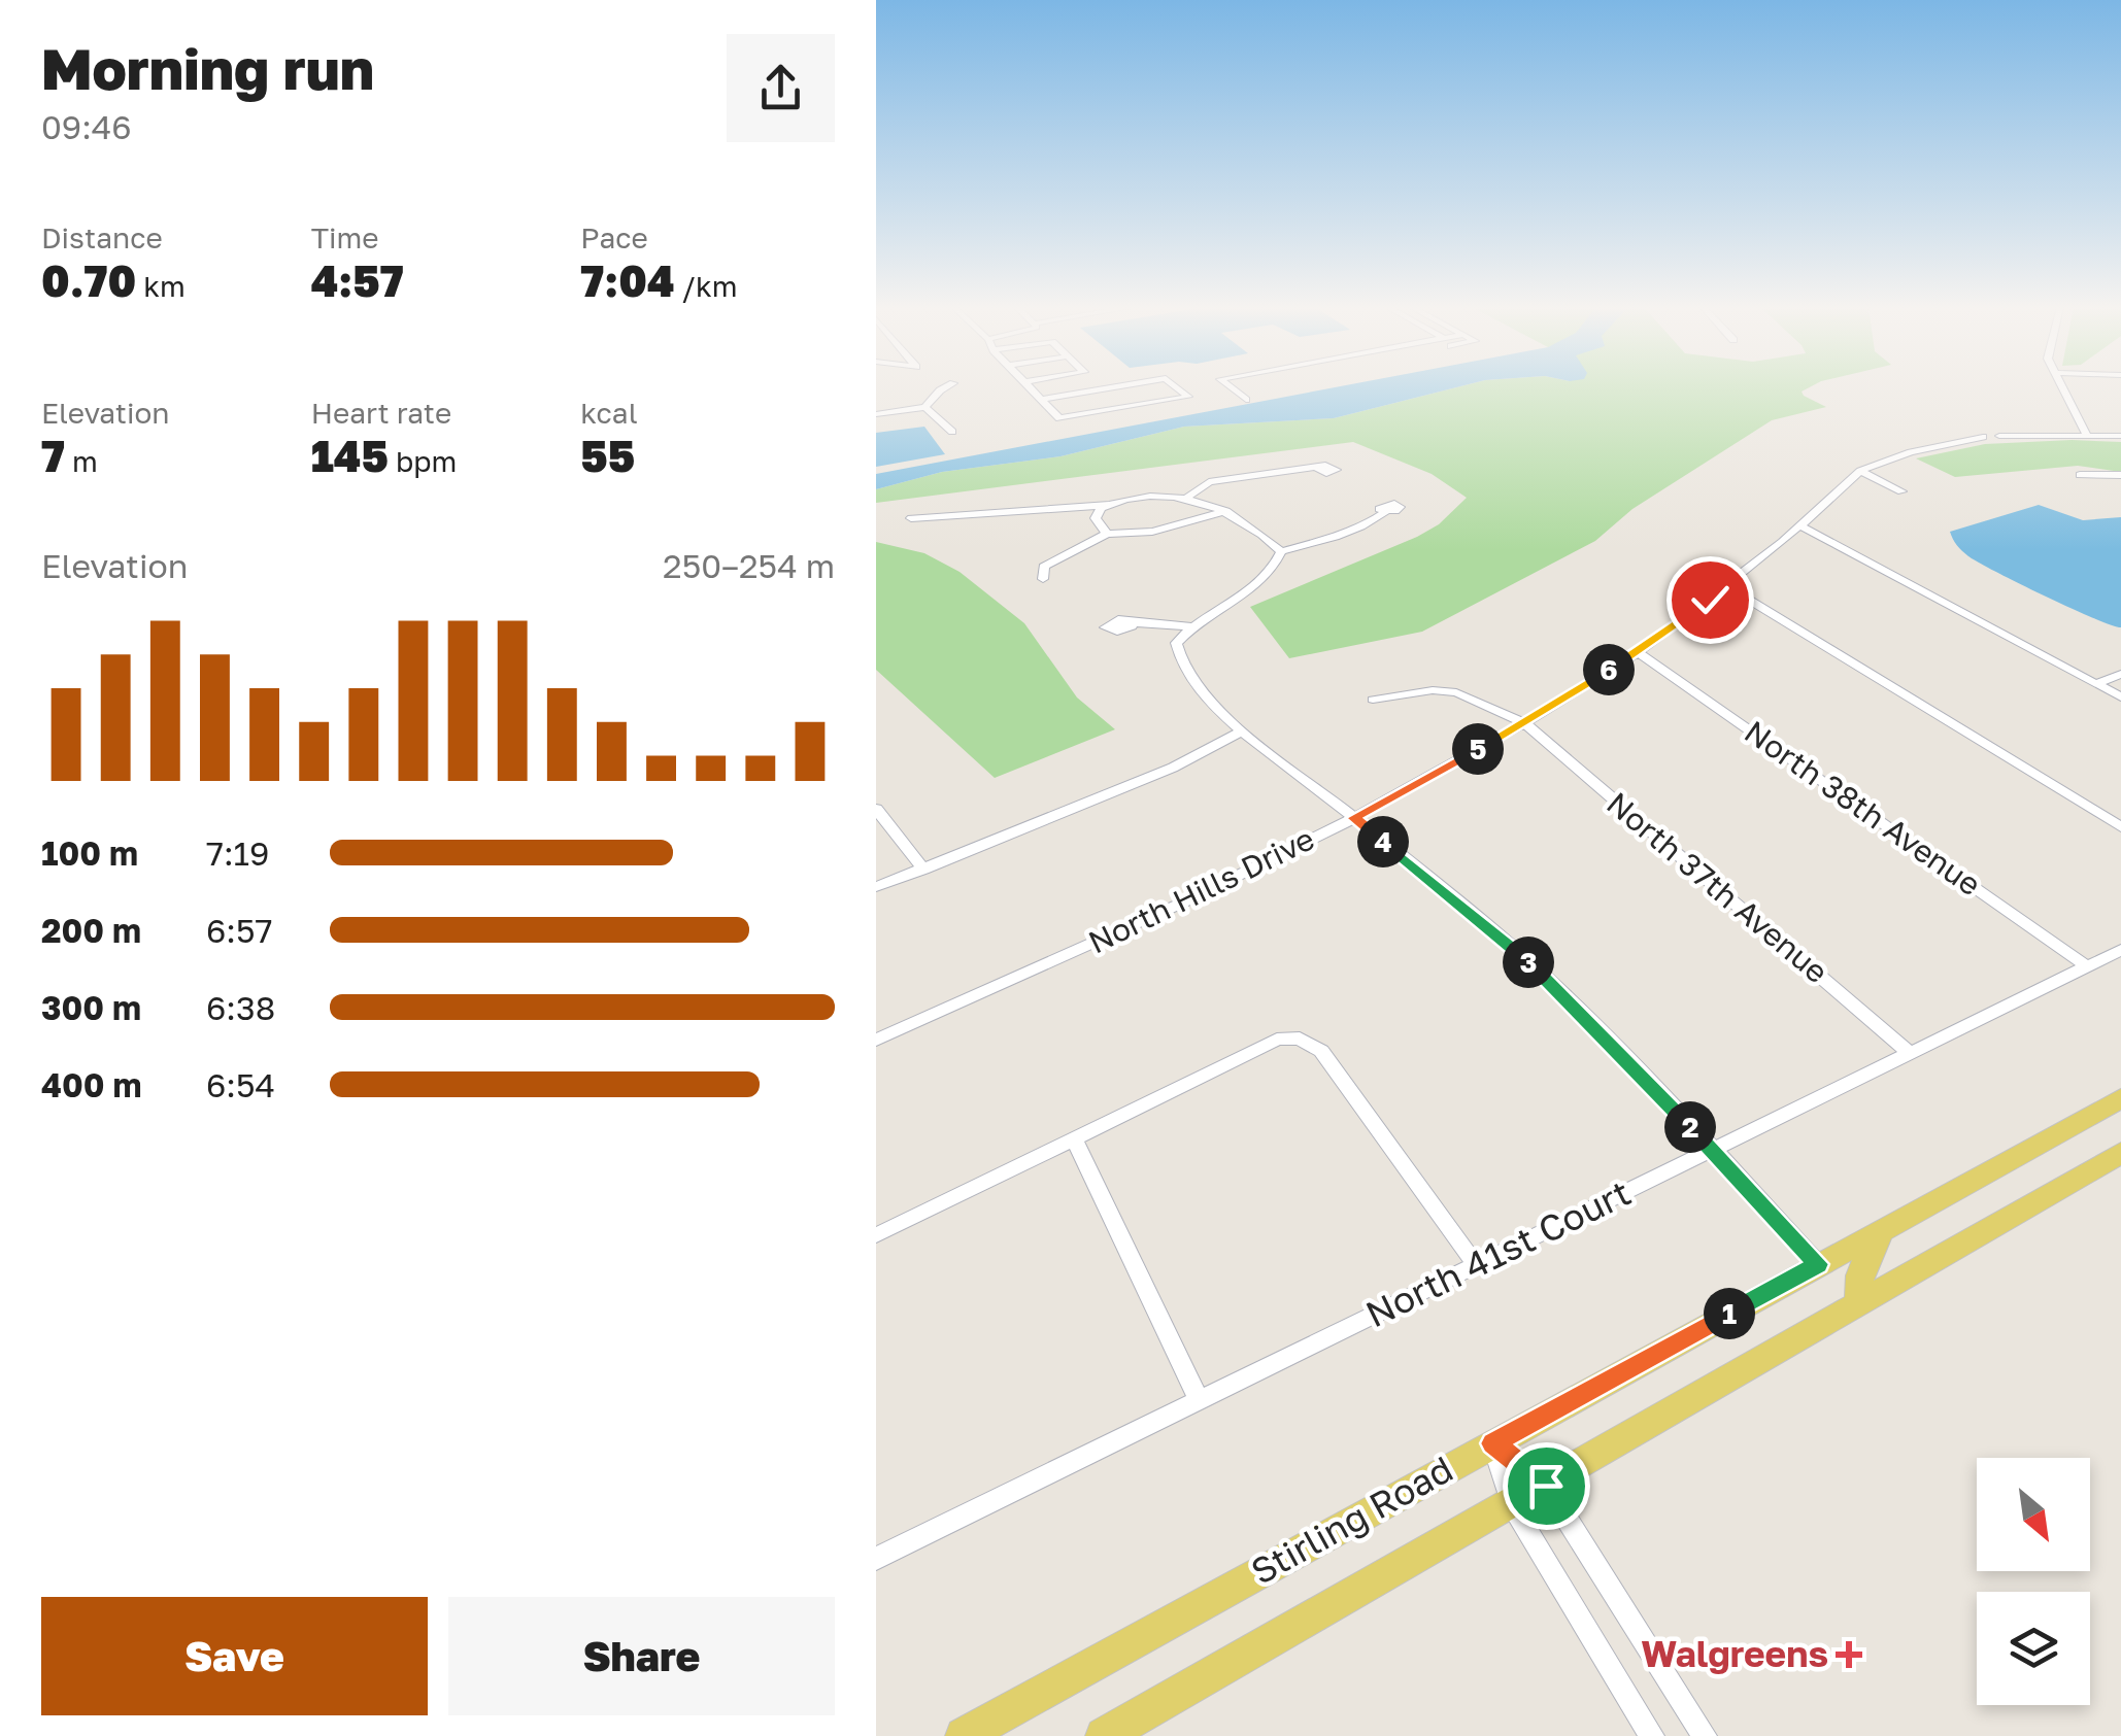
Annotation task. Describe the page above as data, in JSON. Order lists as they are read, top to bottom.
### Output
{
  "streets": {
    "main road": ["Stirling Road"],
    "street": [
      "North 38th Avenue",
      "North 37th Avenue",
      "North Hills Drive",
      "North 41st Court"
    ]
  },
  "crossings": [
    ["North 38th Avenue", "North Hills Drive"],
    ["North 38th Avenue", "North 41st Court"],
    ["North 37th Avenue", "North Hills Drive"],
    ["North 37th Avenue", "North 41st Court"]
  ],
  "places": {
    "health": ["Walgreens"]
  },
  "north": "bottom right",
  "page": {
    "heading": ["Morning run", "09:46"],
    "stats": [
      ["Distance", "0.70 km"],
      ["Time", "4:57"],
      ["Pace", "7:04 /km"],
      ["Elevation", "7 m"],
      ["Heart rate", "145 bpm"],
      ["kcal", "55"]
    ],
    "chart": ["Elevation", "250–254 m"],
    "pins": [
      "6",
      "5",
      "4",
      "3",
      "2",
      "1"
    ],
    "list": [
      {
        "name": "100 m",
        "note": "7:19"
      },
      {
        "name": "200 m",
        "note": "6:57"
      },
      {
        "name": "300 m",
        "note": "6:38"
      },
      {
        "name": "400 m",
        "note": "6:54"
      }
    ],
    "buttons": ["Save", "Share"]
  }
}
